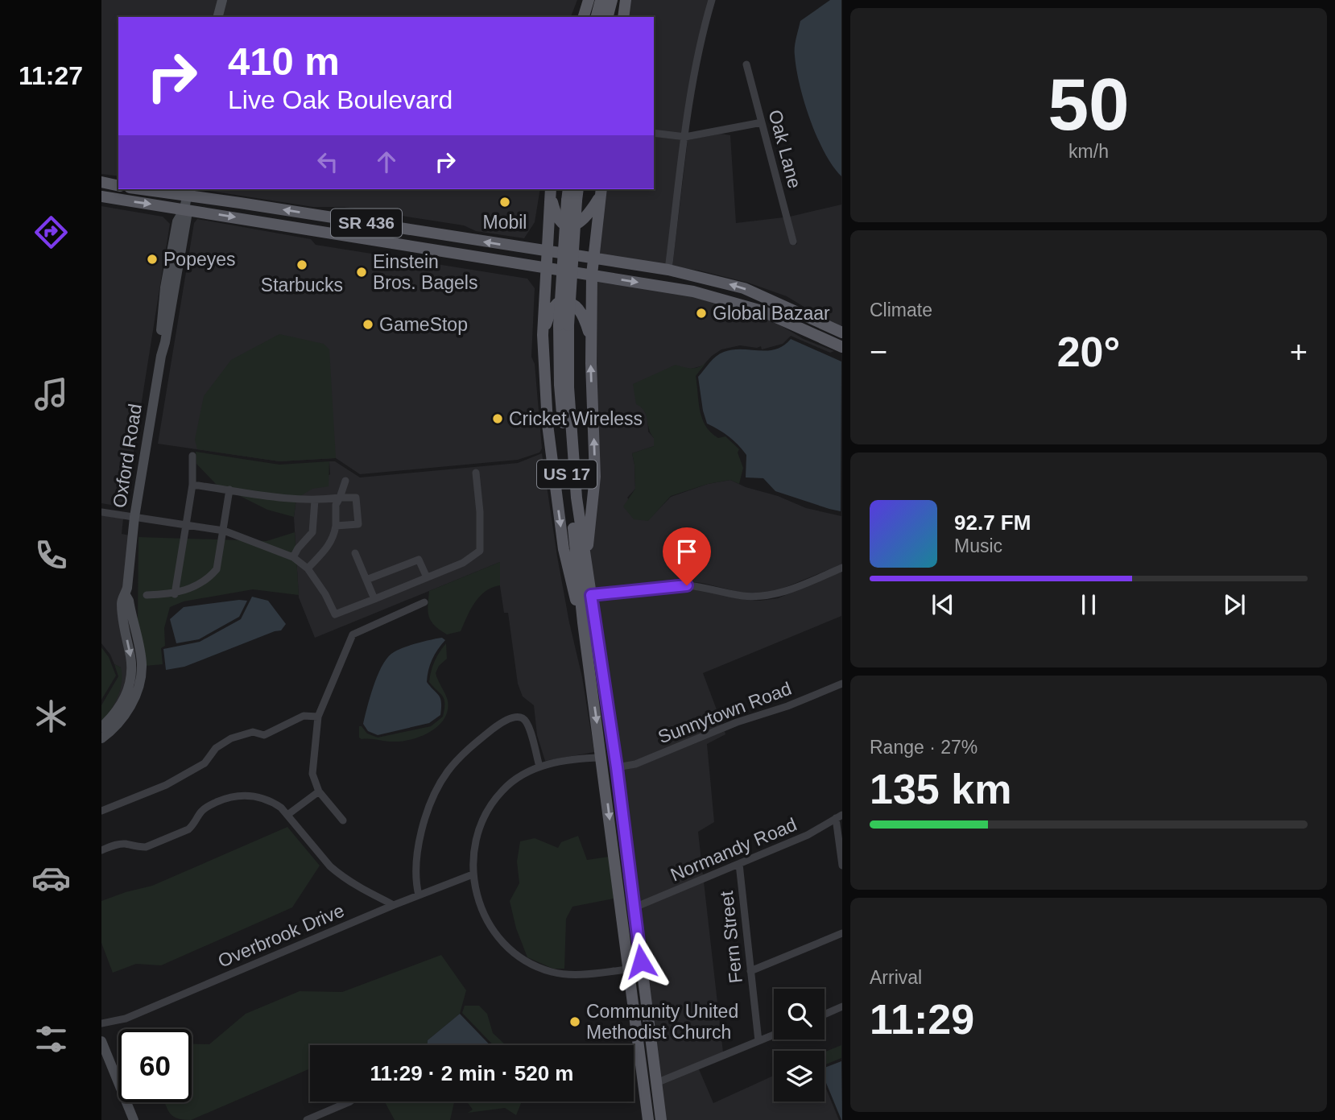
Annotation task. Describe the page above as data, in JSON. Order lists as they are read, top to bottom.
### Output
{
  "streets": {
    "main road": ["SR 436", "US 17"],
    "street": [
      "Oak Lane",
      "Oxford Road",
      "Sunnytown Road",
      "Normandy Road",
      "Overbrook Drive",
      "Fern Street"
    ]
  },
  "crossings": [
    ["SR 436", "Oxford Road"],
    ["US 17", "Sunnytown Road"],
    ["US 17", "Normandy Road"],
    ["Normandy Road", "Fern Street"]
  ],
  "places": [
    "Mobil",
    "Popeyes",
    "Starbucks",
    "Einstein Bros. Bagels",
    "Global Bazaar",
    "GameStop",
    "Cricket Wireless",
    "Community United Methodist Church"
  ],
  "page": {
    "tabs": "11:27",
    "tile": [
      ["50", "km/h"],
      "Climate",
      ["Range · 27%", "135 km"],
      ["Arrival", "11:29"]
    ],
    "turn": ["410 m", "Live Oak Boulevard"],
    "heat": ["−", "20°", "+"],
    "song": ["92.7 FM", "Music"],
    "limit": "60",
    "trip": "11:29 · 2 min · 520 m"
  }
}
